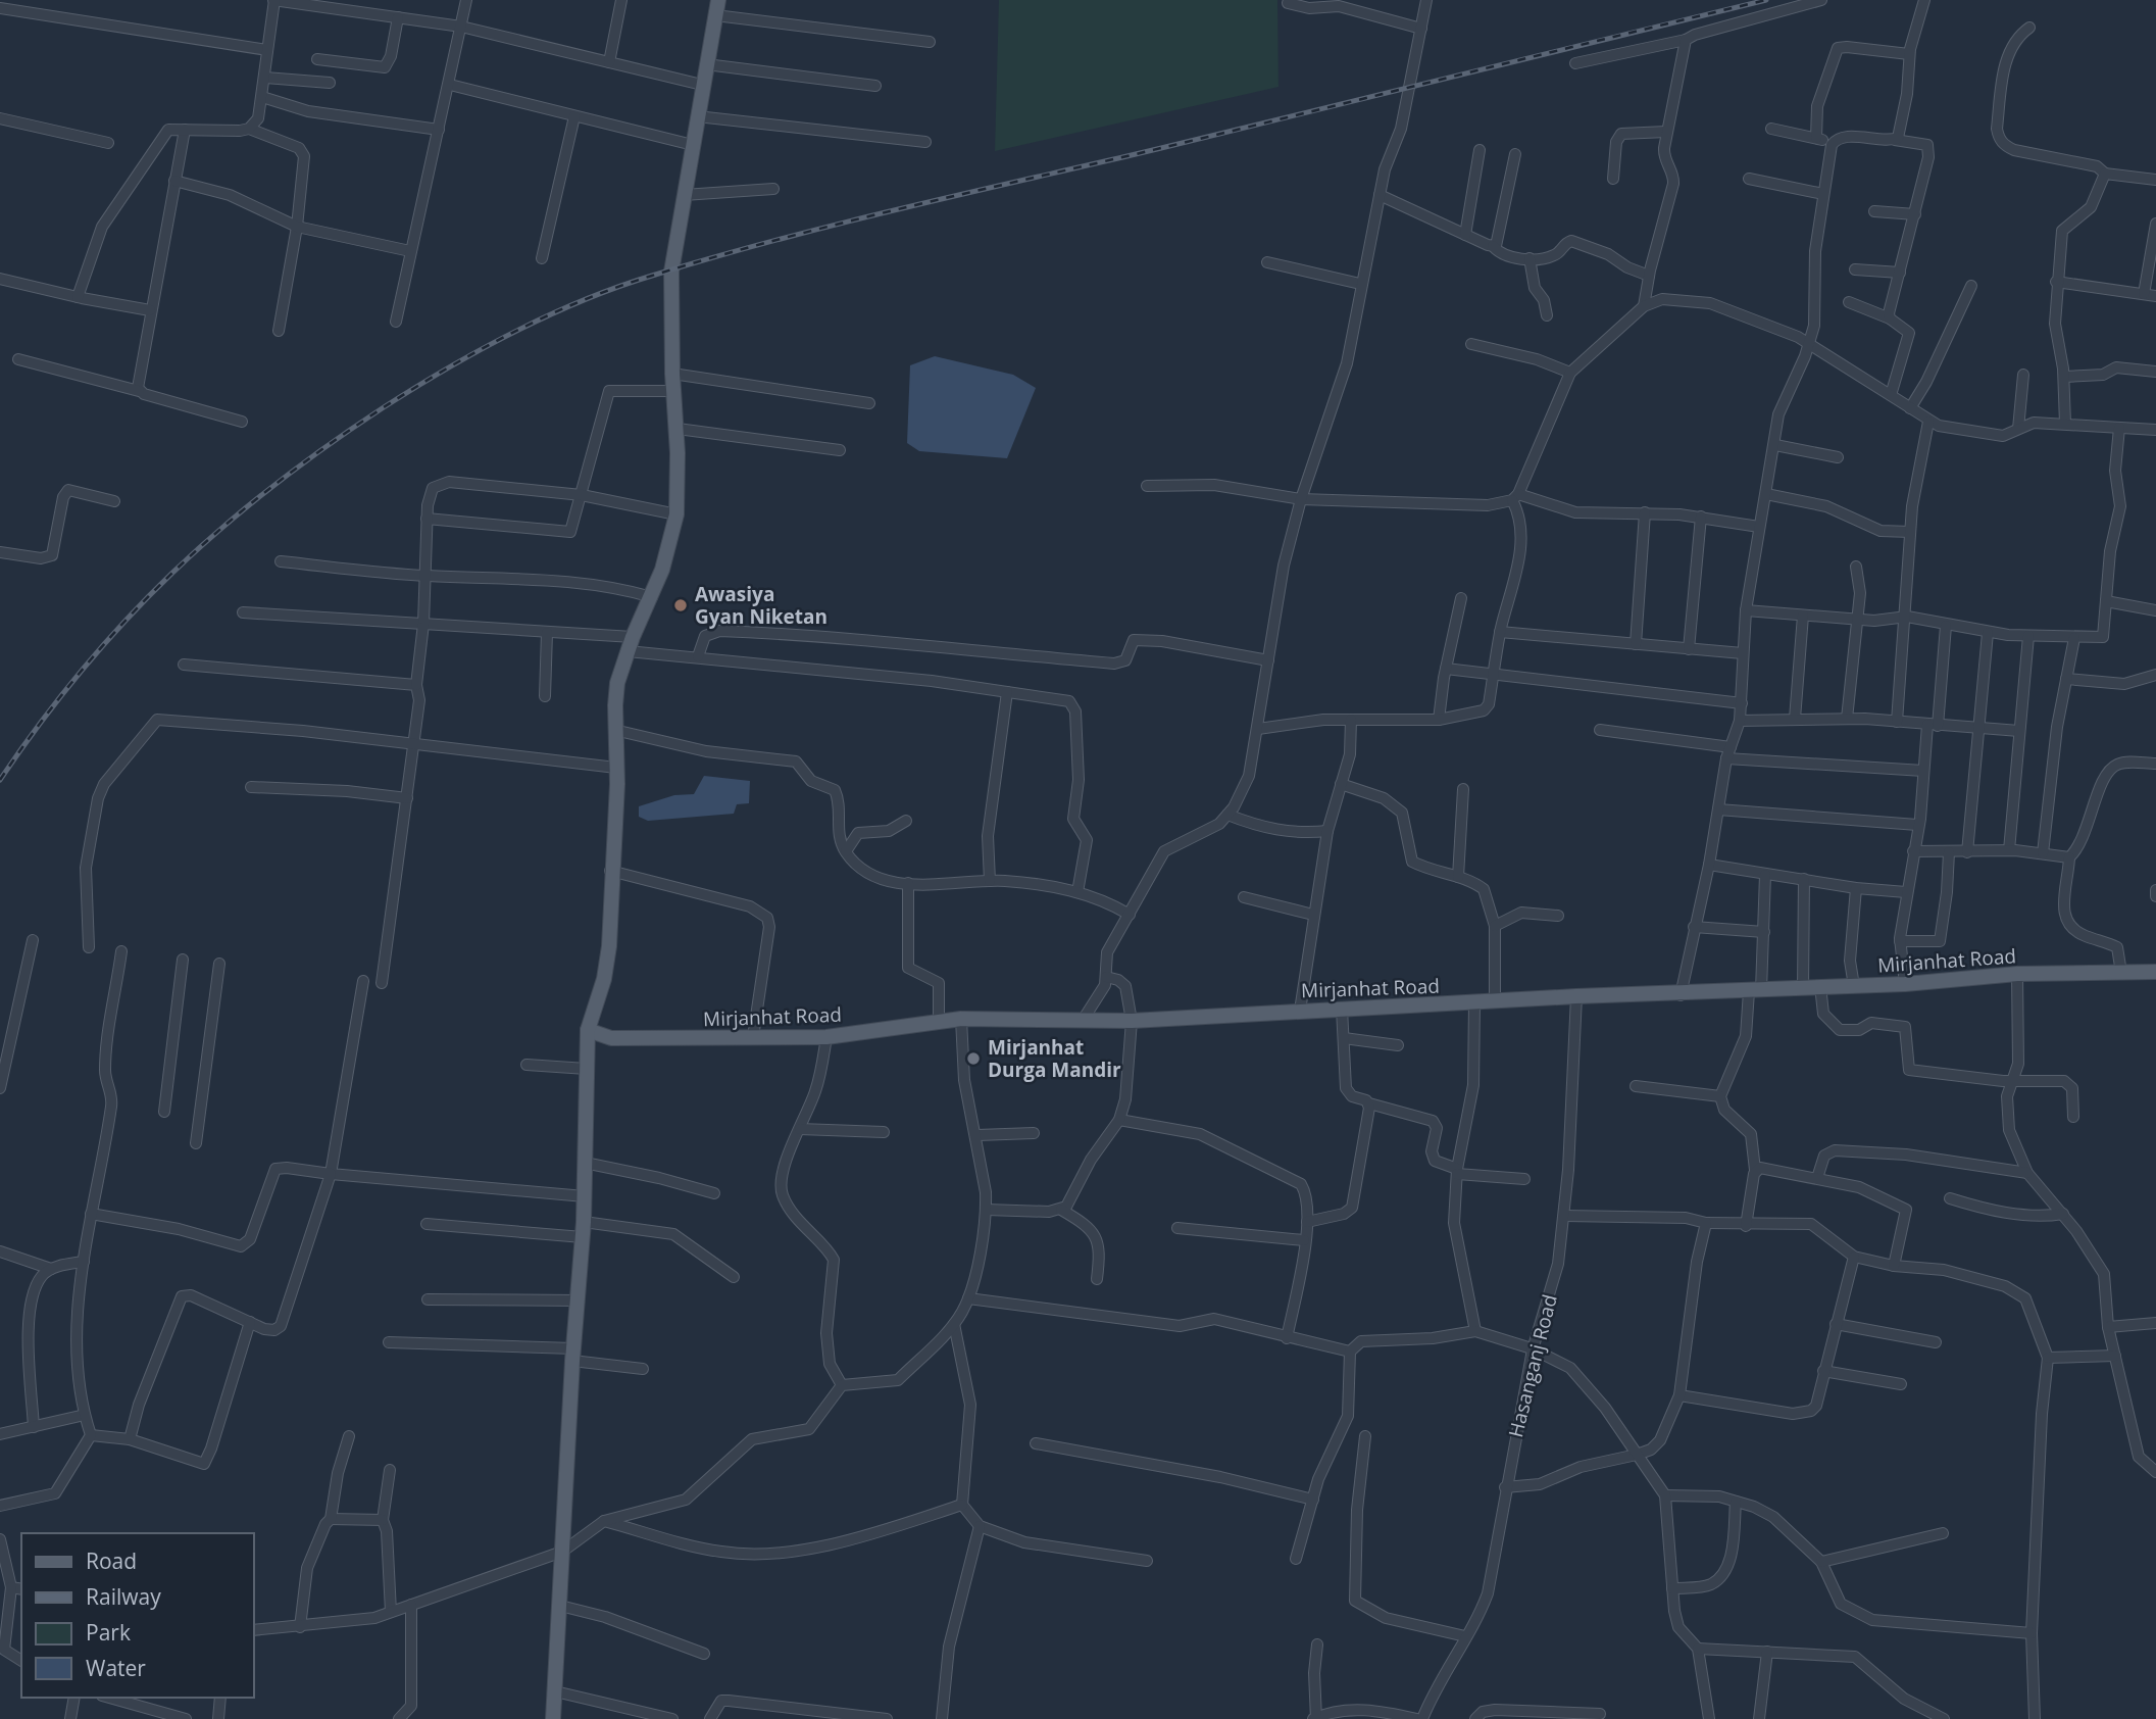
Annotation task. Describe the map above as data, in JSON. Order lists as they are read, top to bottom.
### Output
{
  "streets": {
    "main road": ["Mirjanhat Road"],
    "street": ["Hasanganj Road"]
  },
  "crossings": [
    ["Mirjanhat Road", "Hasanganj Road"]
  ],
  "places": ["Awasiya Gyan Niketan", "Mirjanhat Durga Mandir"],
  "legend": [
    "Road",
    "Railway",
    "Park",
    "Water"
  ]
}
